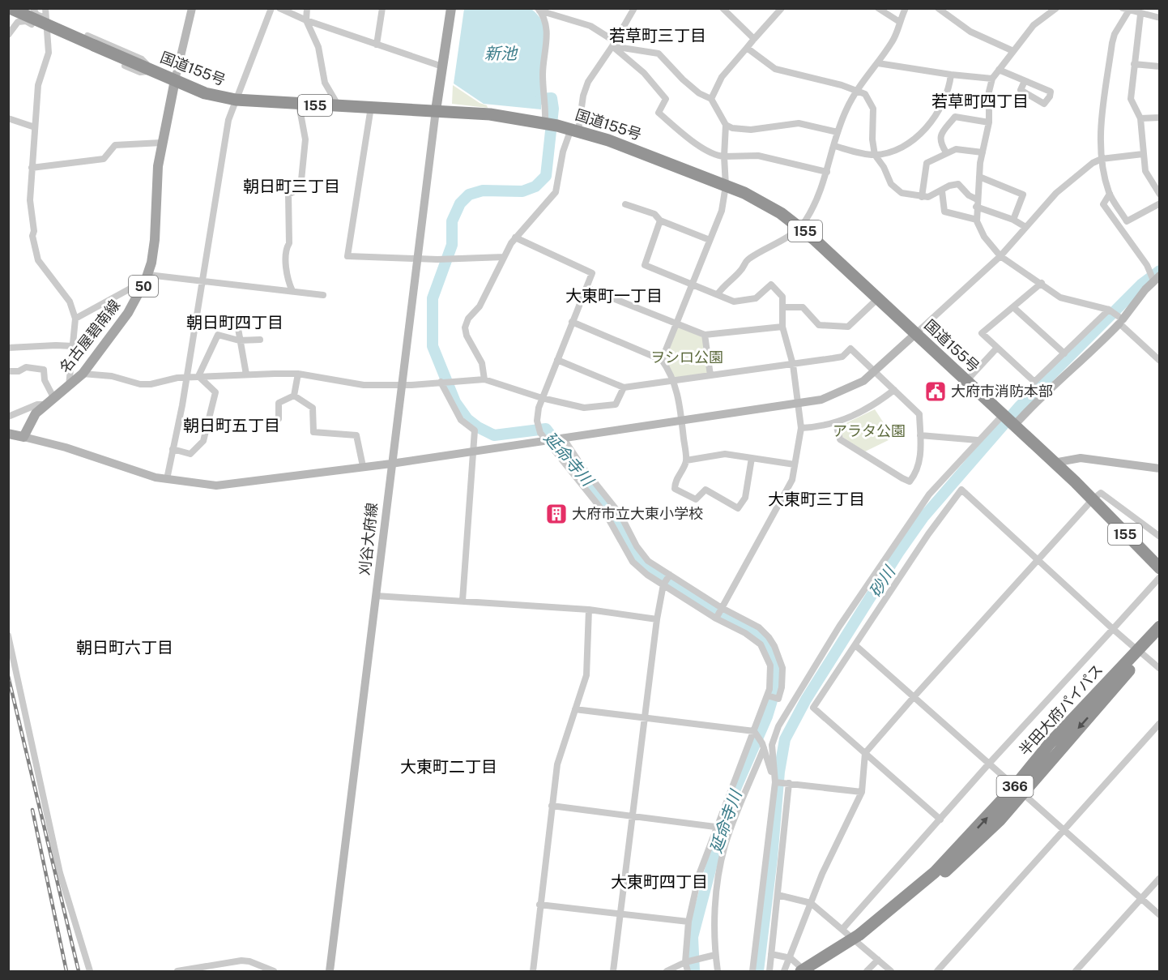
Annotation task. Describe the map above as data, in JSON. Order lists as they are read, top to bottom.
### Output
{
  "streets": {
    "highway": [
      "国道155号",
      "155",
      "半田大府パイパス",
      "366"
    ],
    "main road": ["50", "名古屋碧南線"],
    "street": ["刈谷大府線"]
  },
  "crossings": [
    ["国道155号", "名古屋碧南線"],
    ["国道155号", "刈谷大府線"]
  ],
  "districts": [
    "若草町三丁目",
    "若草町四丁目",
    "朝日町三丁目",
    "大東町一丁目",
    "朝日町四丁目",
    "朝日町五丁目",
    "大東町三丁目",
    "朝日町六丁目",
    "大東町二丁目",
    "大東町四丁目"
  ],
  "water": ["新池", "延命寺川", "砂川"],
  "parks": ["ヲシロ公園", "アラタ公園"],
  "places": {
    "public building": ["大府市消防本部"],
    "building": ["大府市立大東小学校"]
  }
}
